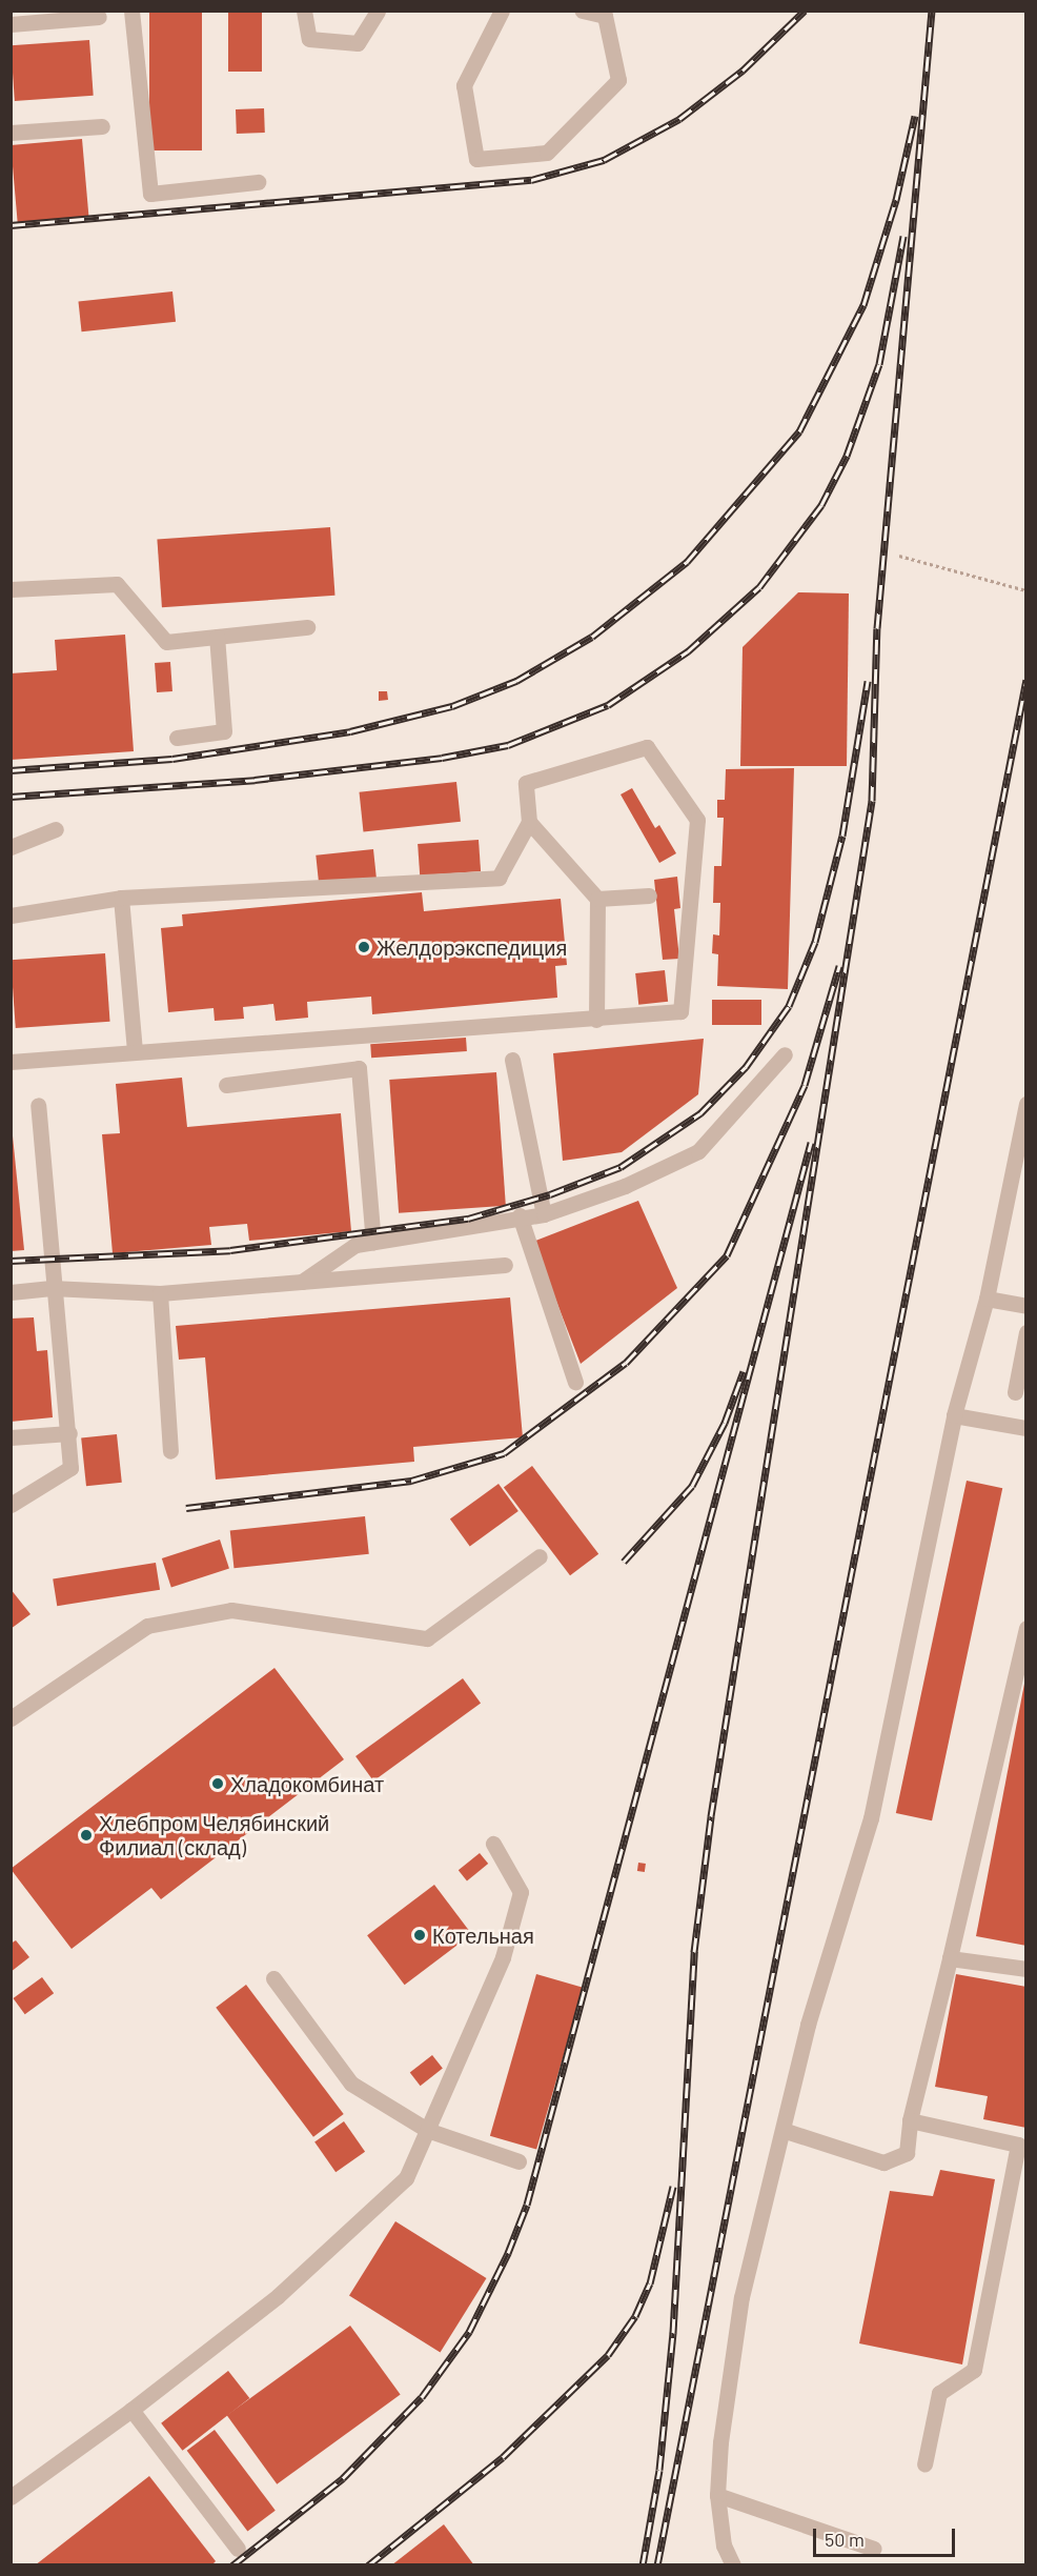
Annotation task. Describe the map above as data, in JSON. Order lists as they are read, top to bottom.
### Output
{
  "places": [
    "Желдорэкспедиция",
    "Хладокомбинат",
    "Хлебпром Челябинский Филиал (склад)",
    "Котельная"
  ],
  "scale_bar": "50 m"
}
